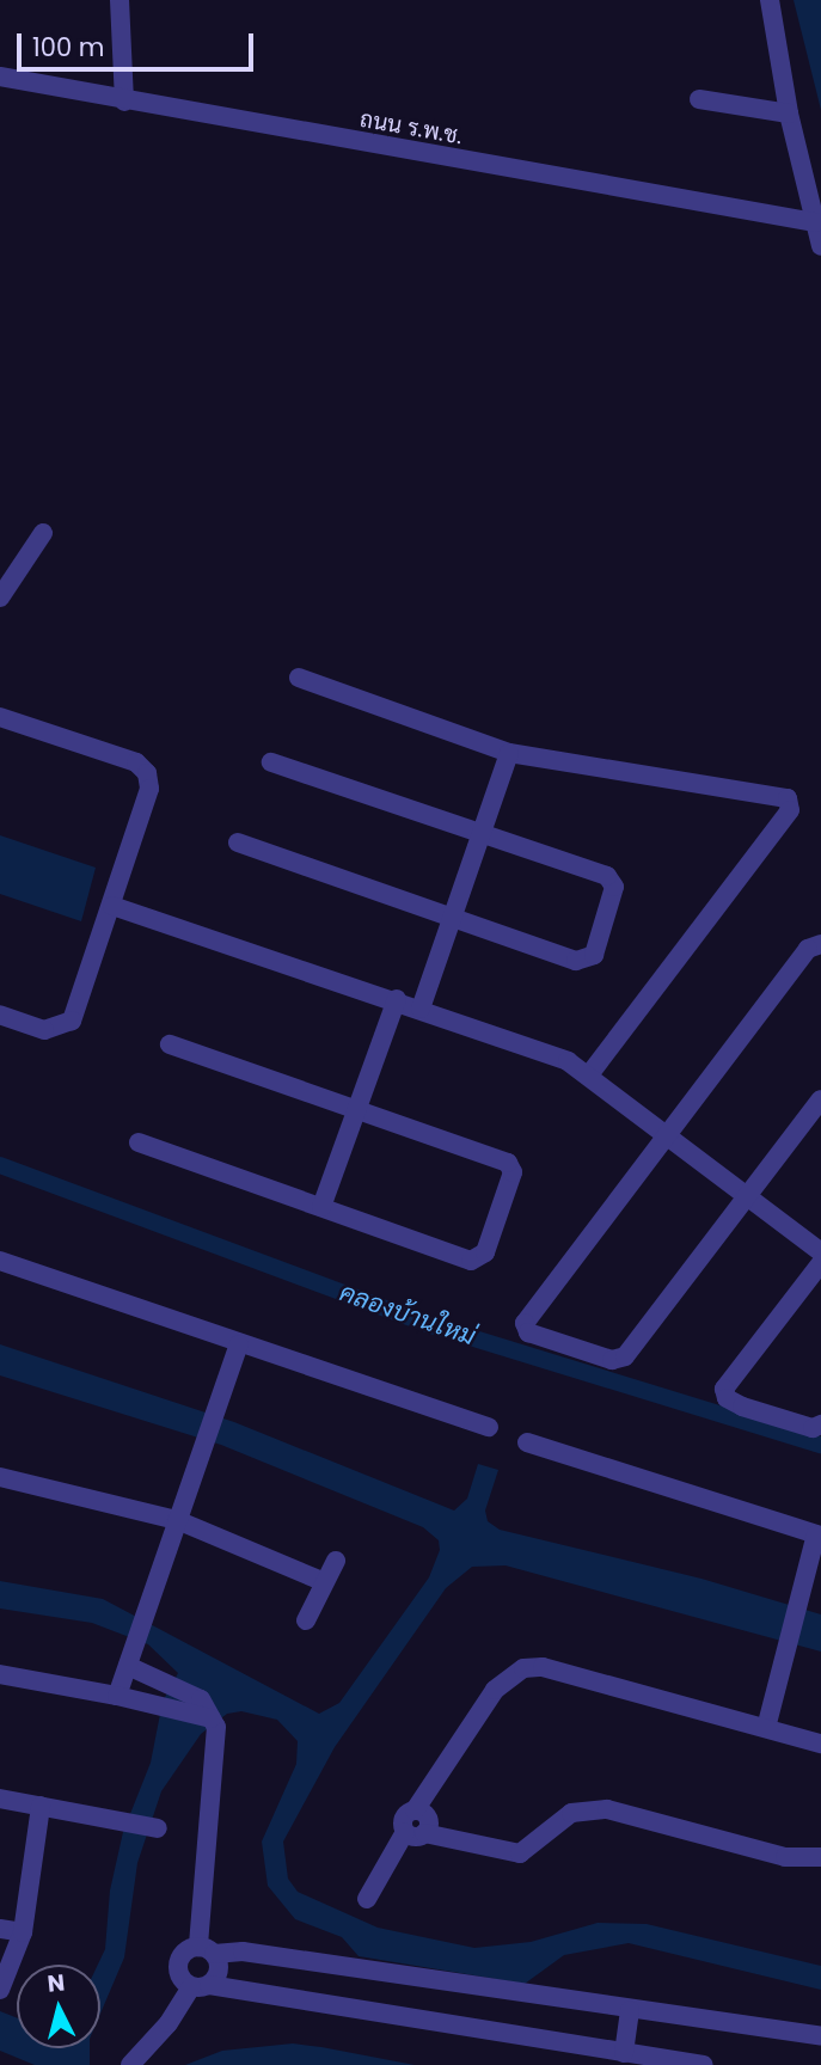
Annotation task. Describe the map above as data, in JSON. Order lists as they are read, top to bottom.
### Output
{
  "streets": {
    "street": ["ถนน ร.พ.ช."]
  },
  "water": ["คลองบ้านใหม่"],
  "scale_bar": "100 m",
  "north": "top"
}
